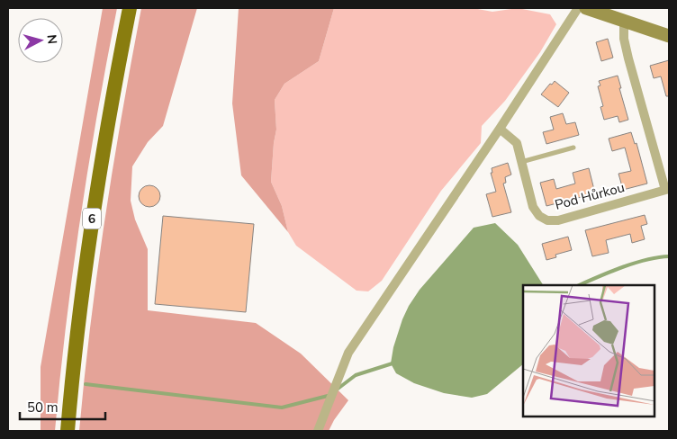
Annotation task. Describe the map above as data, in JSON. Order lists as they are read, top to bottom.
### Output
{
  "streets": {
    "main road": ["6"],
    "street": ["Pod Hůrkou"]
  },
  "scale_bar": "50 m",
  "north": "right"
}
